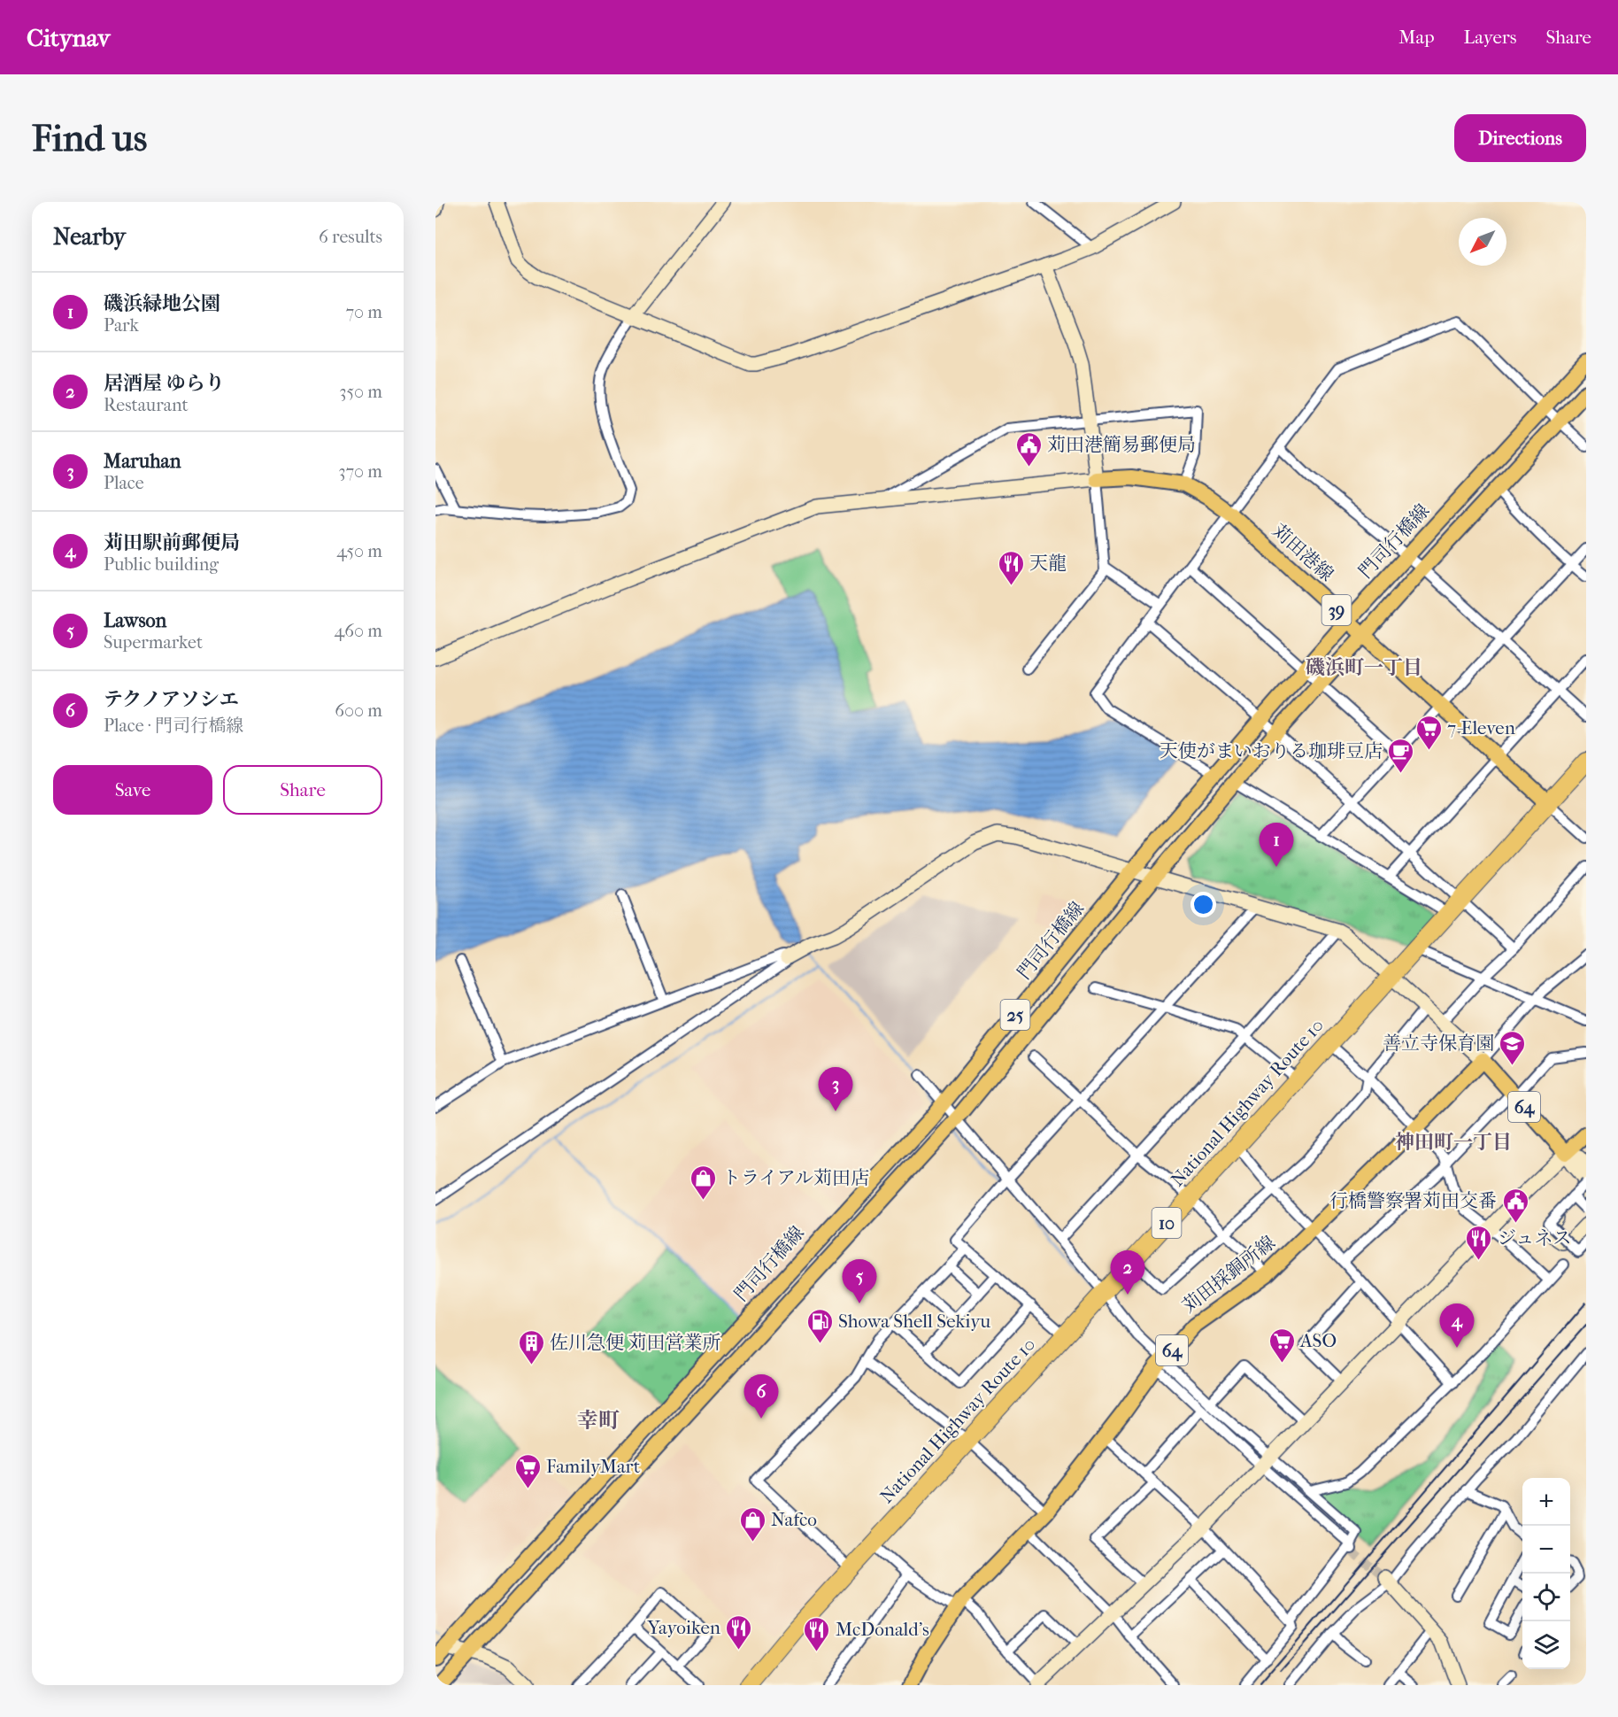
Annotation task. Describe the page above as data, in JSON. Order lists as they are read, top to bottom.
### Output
{
  "streets": {
    "highway": ["National Highway Route 10", "10"],
    "main road": [
      "門司行橋線",
      "苅田港線",
      "39",
      "25",
      "64",
      "苅田採銅所線"
    ]
  },
  "crossings": [
    ["門司行橋線", "苅田港線"],
    ["苅田港線", "25"],
    ["苅田港線", "National Highway Route 10"],
    ["64", "苅田採銅所線"]
  ],
  "districts": ["磯浜町一丁目", "神田町一丁目", "幸町"],
  "places": {
    "public building": ["苅田港簡易郵便局", "行橋警察署苅田交番"],
    "restaurant": [
      "天龍",
      "ジュネス",
      "Yayoiken",
      "McDonald's"
    ],
    "supermarket": ["7-Eleven", "ASO", "FamilyMart"],
    "cafe": ["天使がまいおりる珈琲豆店"],
    "school or university": ["善立寺保育園"],
    "shop": ["トライアル苅田店", "Nafco"],
    "fuel station": ["Showa Shell Sekiyu"],
    "building": ["佐川急便 苅田営業所"]
  },
  "north": "bottom left",
  "page": {
    "header": "Citynav",
    "nav": ["Map", "Layers", "Share"],
    "buttons": [
      "Directions",
      ["Save", "Share"]
    ],
    "title": "Find us",
    "heading": ["Nearby", "6 results"],
    "list": [
      {
        "mark": "1",
        "name": "磯浜緑地公園",
        "note": "Park",
        "value": "70 m"
      },
      {
        "mark": "2",
        "name": "居酒屋 ゆらり",
        "note": "Restaurant",
        "value": "350 m"
      },
      {
        "mark": "3",
        "name": "Maruhan",
        "note": "Place",
        "value": "370 m"
      },
      {
        "mark": "4",
        "name": "苅田駅前郵便局",
        "note": "Public building",
        "value": "450 m"
      },
      {
        "mark": "5",
        "name": "Lawson",
        "note": "Supermarket",
        "value": "460 m"
      },
      {
        "mark": "6",
        "name": "テクノアソシエ",
        "note": "Place · 門司行橋線",
        "value": "600 m"
      }
    ],
    "pins": [
      "1",
      "3",
      "2",
      "5",
      "4",
      "6"
    ],
    "map_buttons": ["+", "−"]
  }
}
